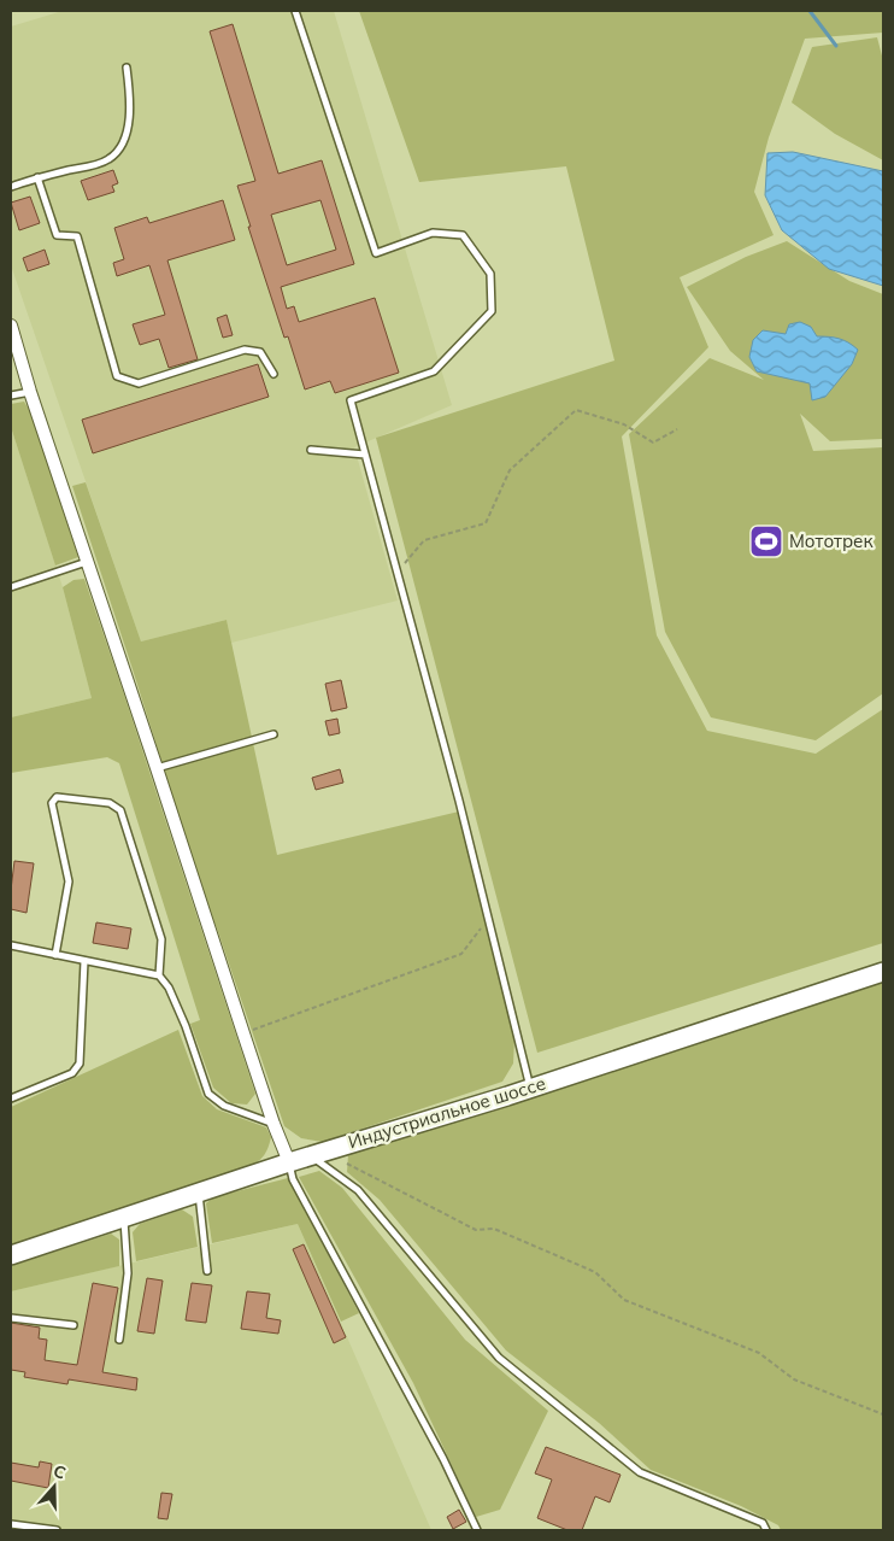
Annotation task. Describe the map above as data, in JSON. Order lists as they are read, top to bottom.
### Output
{
  "streets": {
    "main road": ["Индустриальное шоссе"]
  },
  "places": {
    "sports": ["Мототрек"]
  },
  "north": "top"
}
